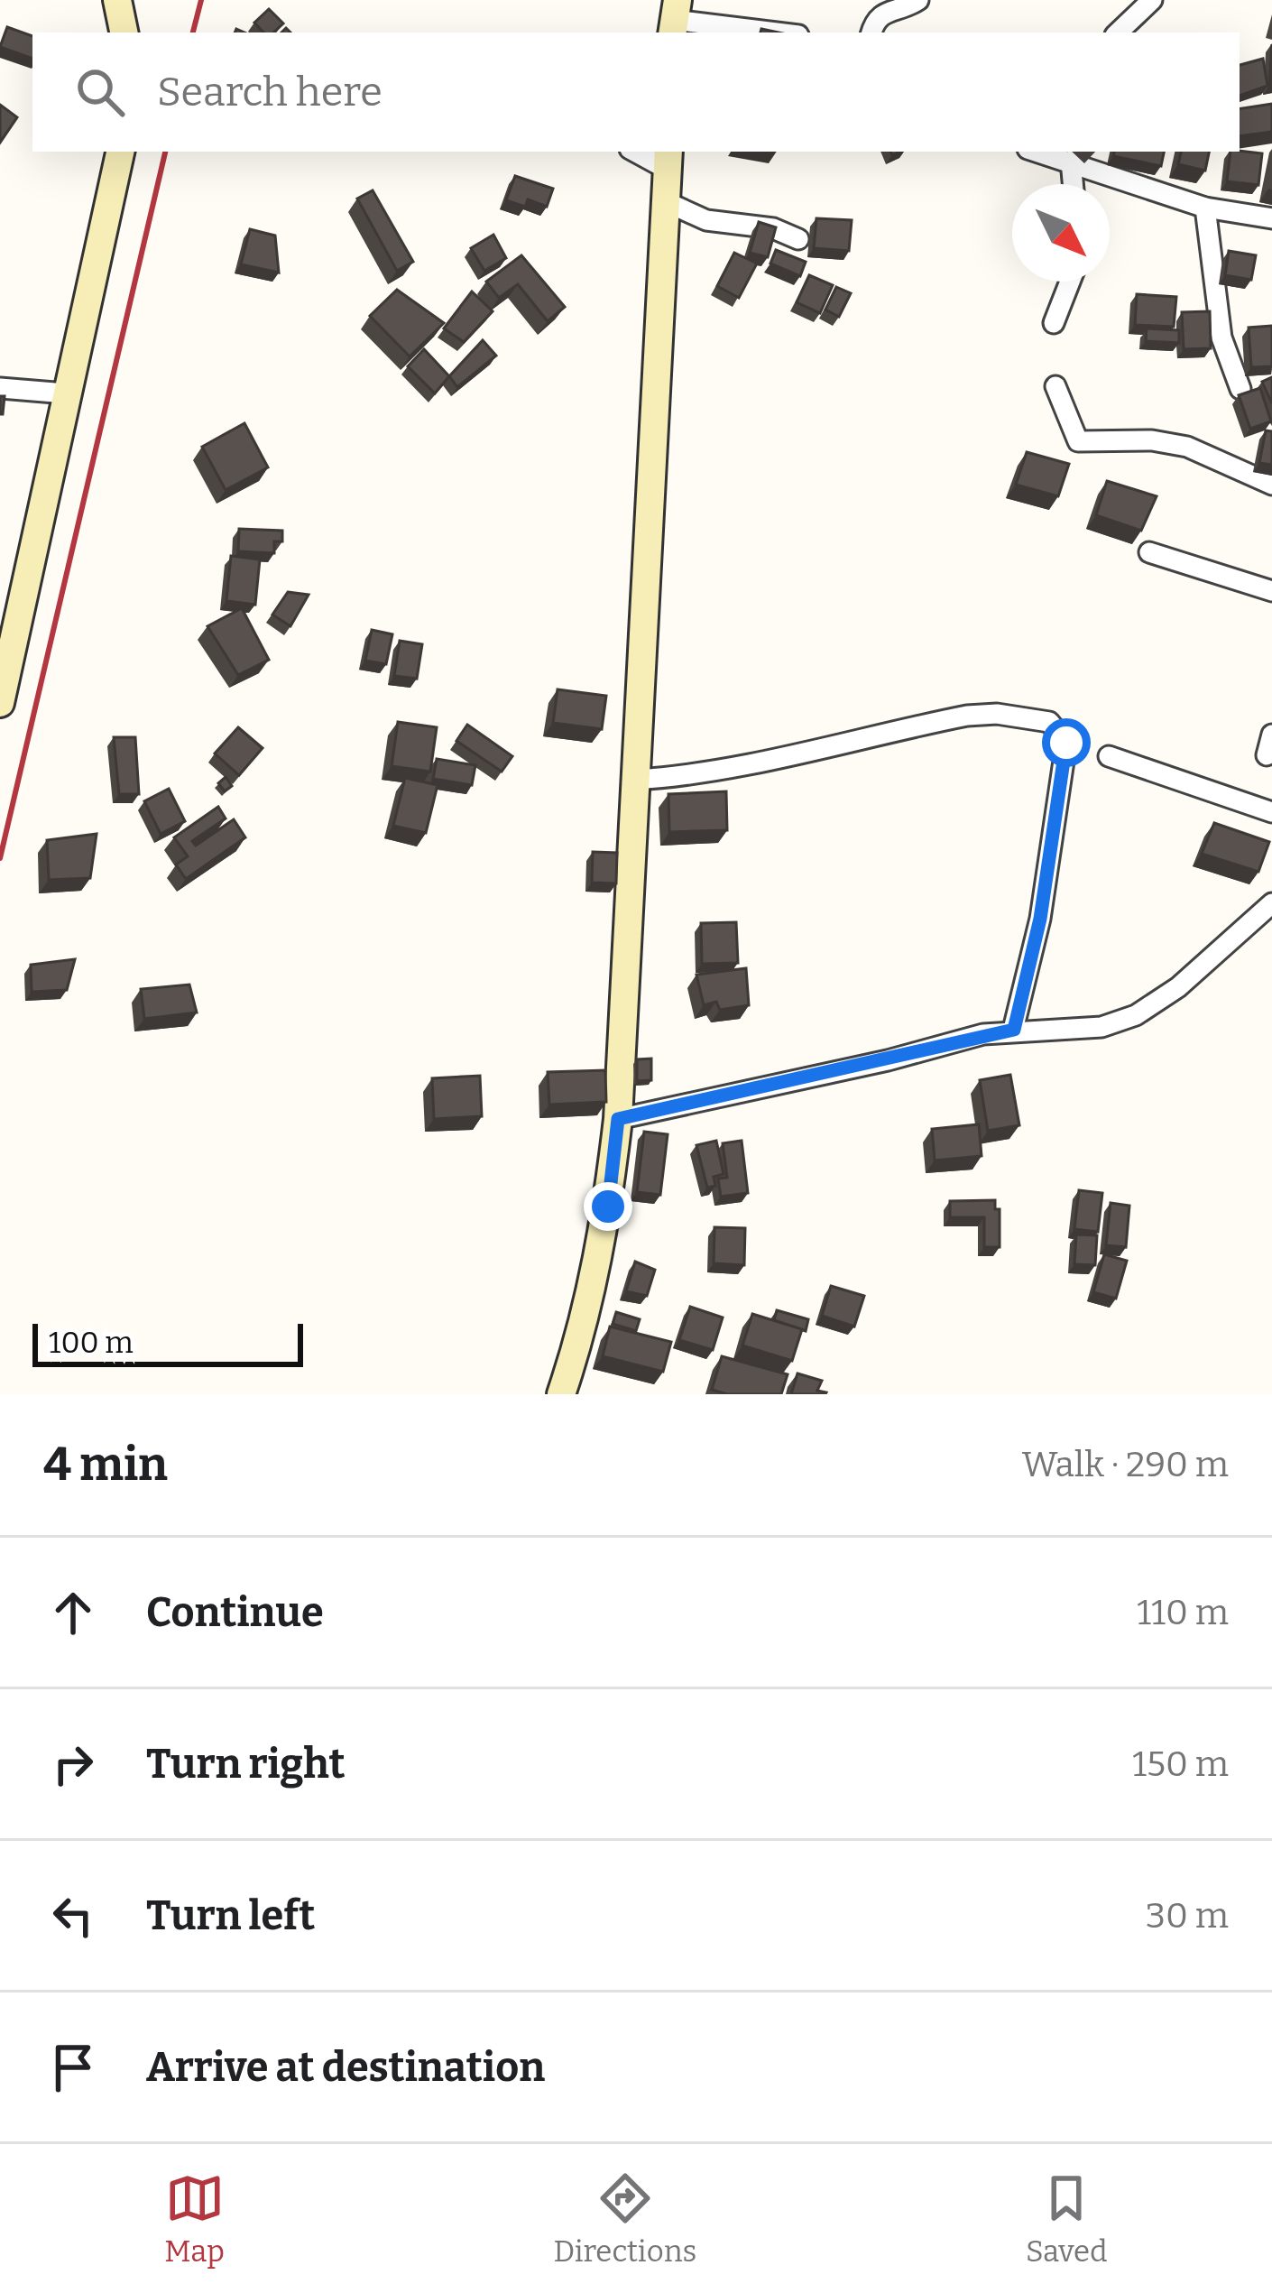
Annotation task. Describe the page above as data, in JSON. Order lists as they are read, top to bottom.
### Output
{
  "scale_bar": "100 m",
  "north": "bottom right",
  "page": {
    "search": "Search here",
    "scale": "100 m",
    "heading": ["4 min", "Walk · 290 m"],
    "list": [
      ["Continue", "110 m"],
      ["Turn right", "150 m"],
      ["Turn left", "30 m"],
      "Arrive at destination"
    ],
    "nav": ["Map", "Directions", "Saved"]
  }
}
